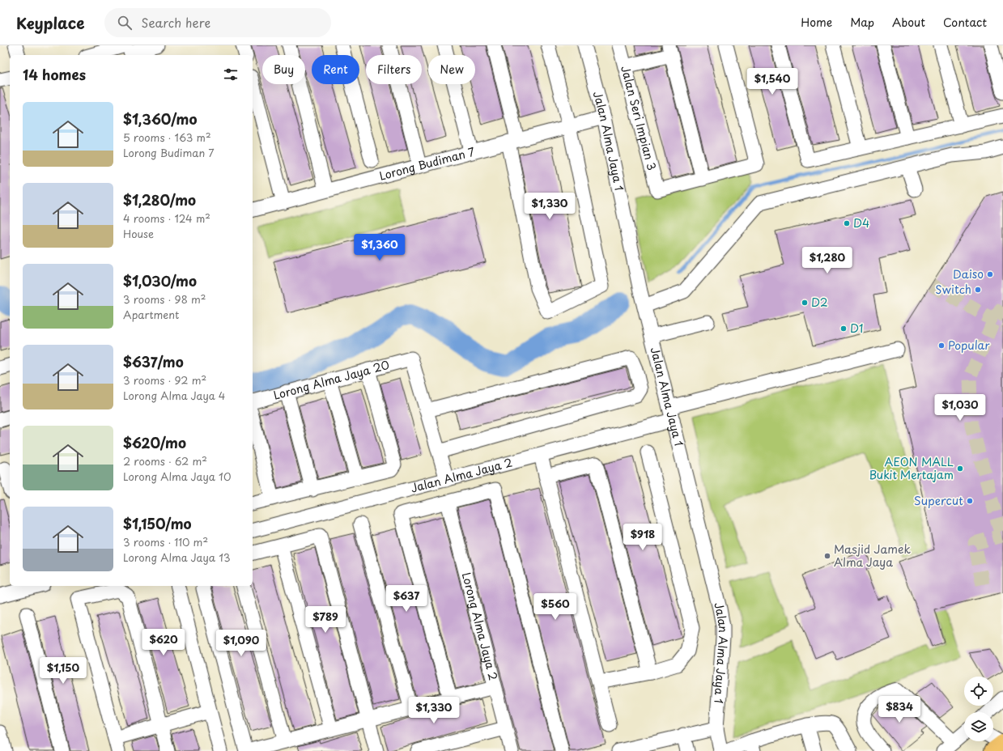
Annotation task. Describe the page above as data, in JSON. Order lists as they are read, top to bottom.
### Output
{
  "streets": {
    "street": [
      "Jalan Seri Impian 3",
      "Jalan Alma Jaya 1",
      "Lorong Budiman 7",
      "Lorong Alma Jaya 20",
      "Jalan Alma Jaya 2",
      "Lorong Alma Jaya 2"
    ]
  },
  "crossings": [
    ["Jalan Alma Jaya 1", "Lorong Budiman 7"],
    ["Jalan Alma Jaya 1", "Jalan Alma Jaya 2"]
  ],
  "places": [
    "D4",
    "Daiso",
    "Switch",
    "D2",
    "D1",
    "Popular",
    "AEON MALL Bukit Mertajam",
    "Supercut",
    "Masjid Jamek Alma Jaya"
  ],
  "page": {
    "header": "Keyplace",
    "search": "Search here",
    "nav": [
      "Home",
      "Map",
      "About",
      "Contact"
    ],
    "chip": [
      "Buy",
      "Rent",
      "Filters",
      "New"
    ],
    "heading": "14 homes",
    "price": [
      "$1,540",
      "$1,330",
      "$1,360",
      "$1,280",
      "$1,030",
      "$918",
      "$637",
      "$560",
      "$789",
      "$620",
      "$1,090",
      "$1,150",
      "$834",
      "$1,330"
    ],
    "list": [
      {
        "name": "$1,360/mo",
        "note": "5 rooms · 163 m² · Lorong Budiman 7"
      },
      {
        "name": "$1,280/mo",
        "note": "4 rooms · 124 m² · House"
      },
      {
        "name": "$1,030/mo",
        "note": "3 rooms · 98 m² · Apartment"
      },
      {
        "name": "$637/mo",
        "note": "3 rooms · 92 m² · Lorong Alma Jaya 4"
      },
      {
        "name": "$620/mo",
        "note": "2 rooms · 62 m² · Lorong Alma Jaya 10"
      },
      {
        "name": "$1,150/mo",
        "note": "3 rooms · 110 m² · Lorong Alma Jaya 13"
      }
    ]
  }
}
